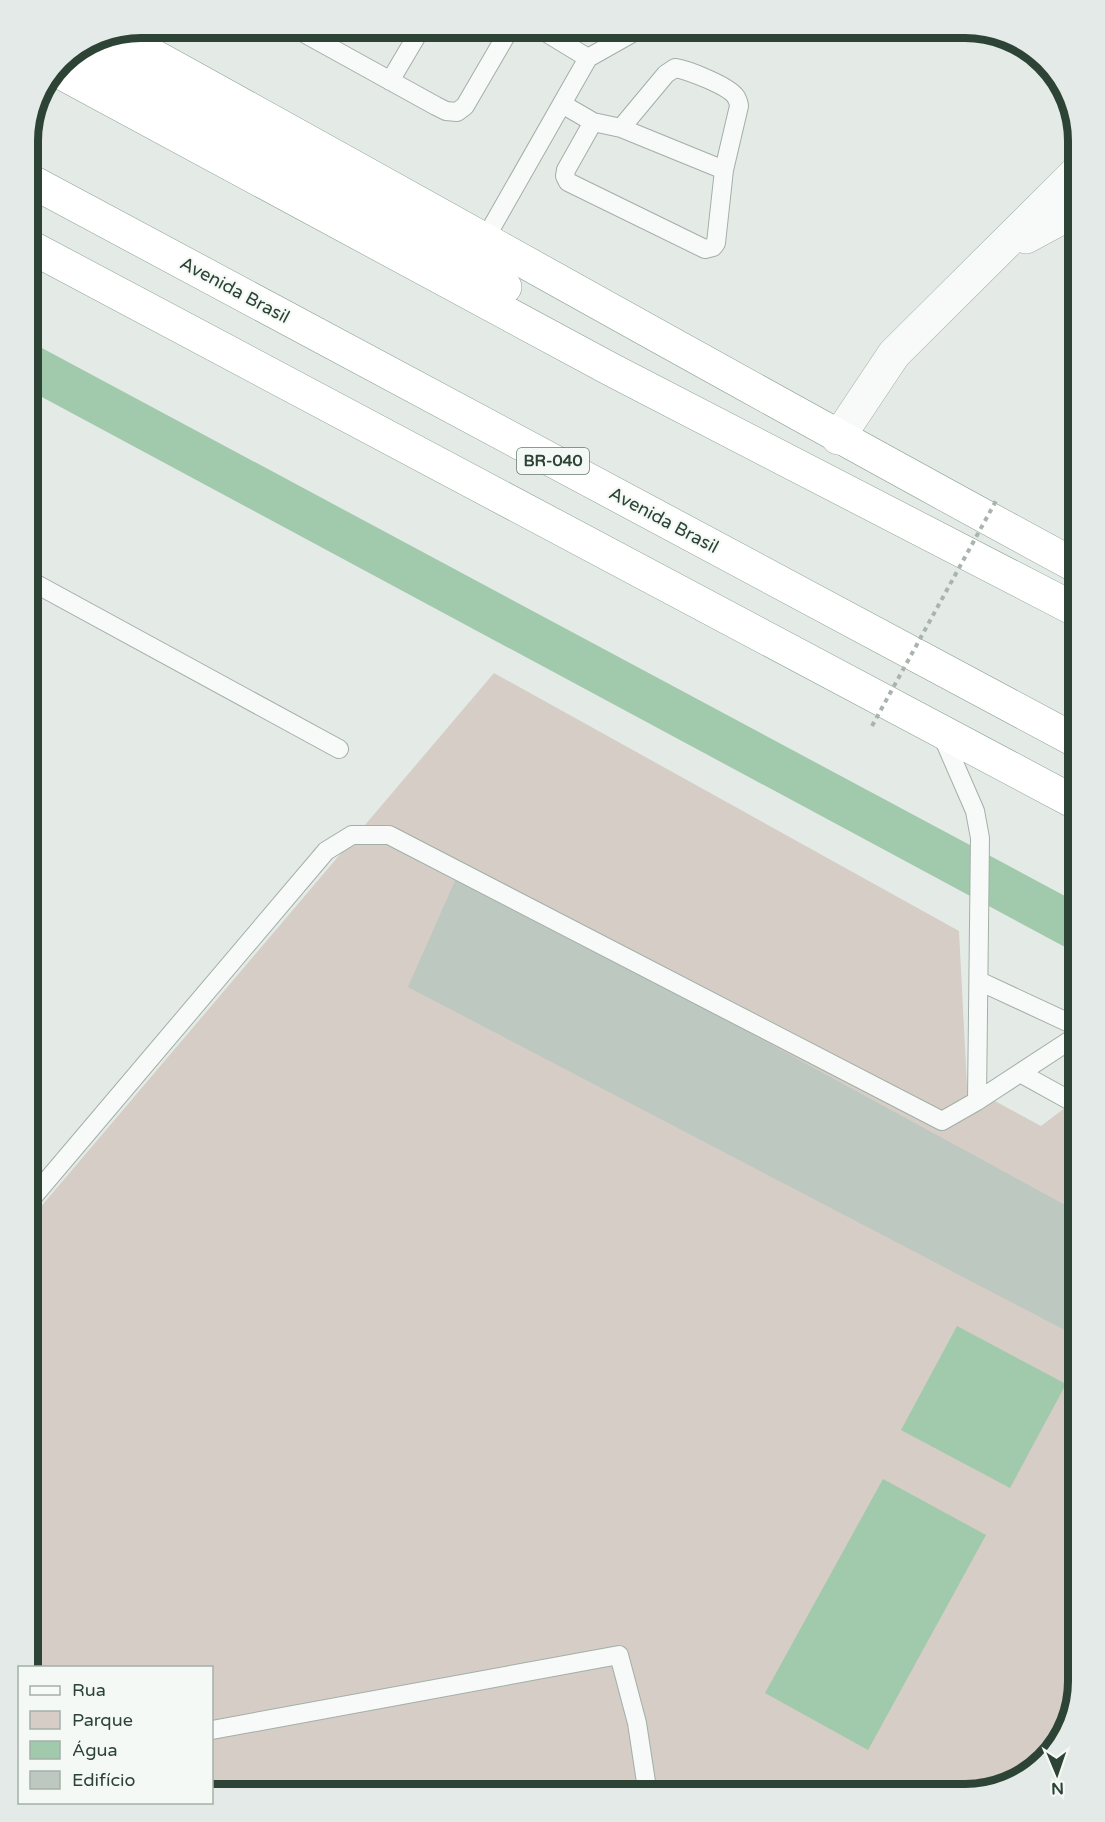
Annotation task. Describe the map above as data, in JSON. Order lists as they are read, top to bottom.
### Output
{
  "streets": {
    "highway": ["Avenida Brasil", "BR-040"]
  },
  "legend": [
    "Rua",
    "Parque",
    "Água",
    "Edifício"
  ],
  "north": "bottom"
}
